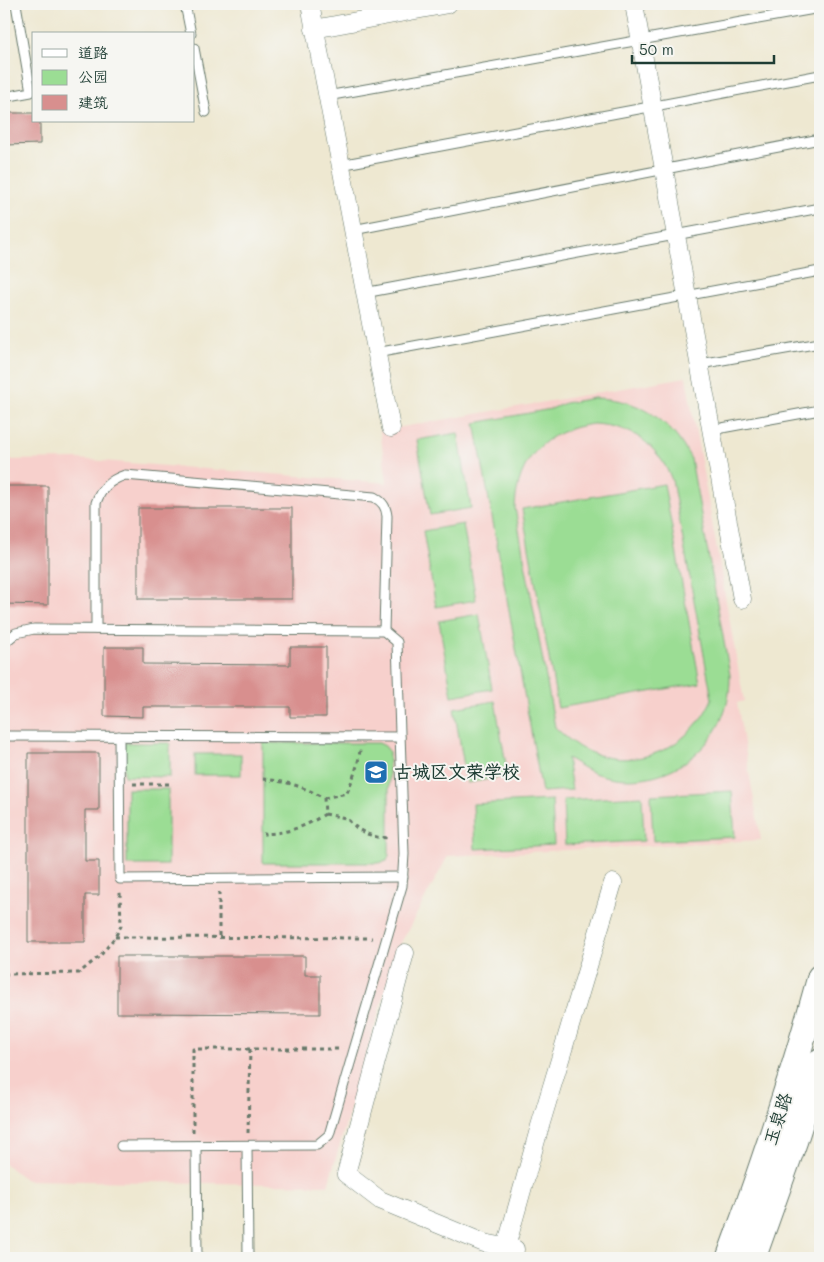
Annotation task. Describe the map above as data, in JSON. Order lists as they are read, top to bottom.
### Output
{
  "streets": {
    "main road": ["玉泉路"]
  },
  "places": {
    "school or university": ["古城区文荣学校"]
  },
  "legend": ["道路", "公园", "建筑"],
  "scale_bar": "50 m"
}
